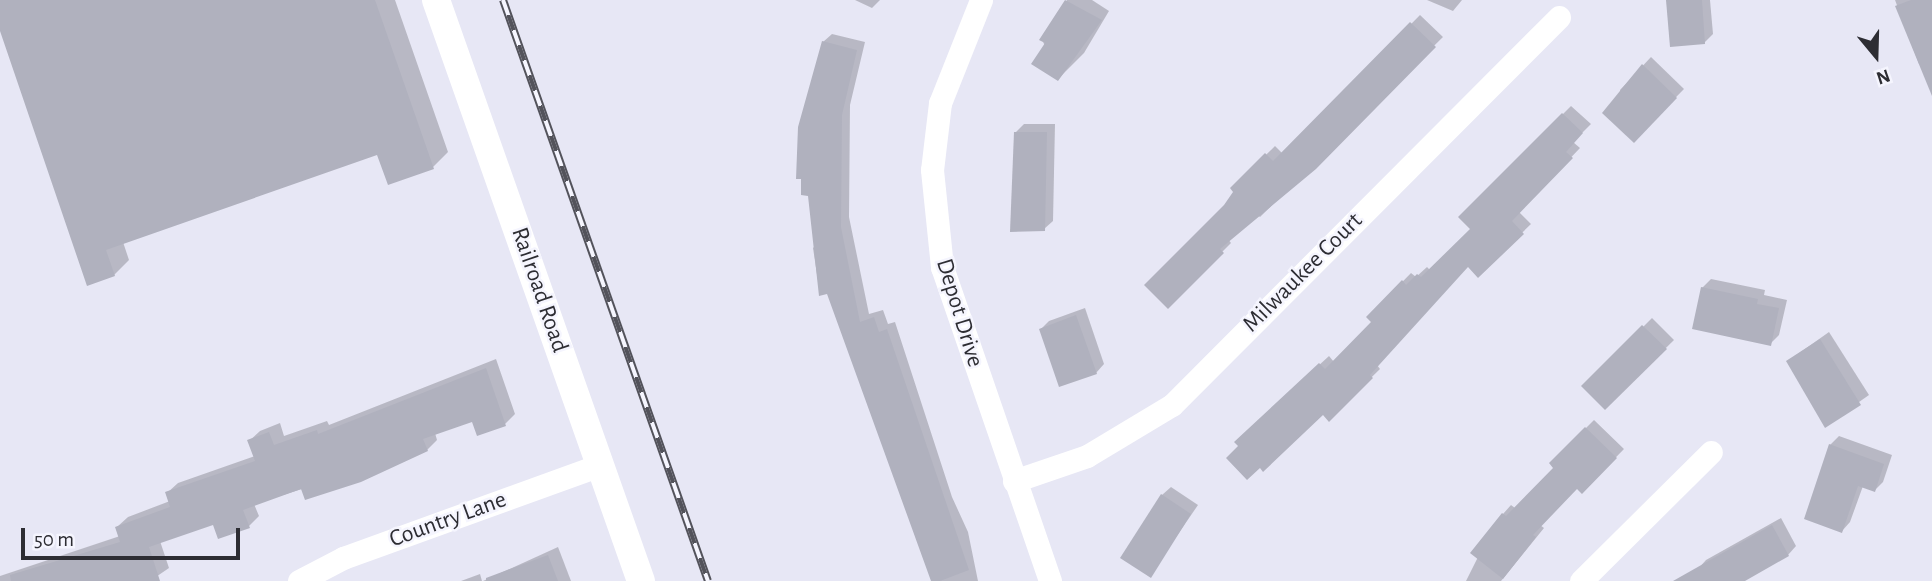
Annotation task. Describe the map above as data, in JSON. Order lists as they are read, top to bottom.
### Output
{
  "streets": {
    "street": [
      "Milwaukee Court",
      "Railroad Road",
      "Depot Drive",
      "Country Lane"
    ]
  },
  "crossings": [
    ["Milwaukee Court", "Depot Drive"],
    ["Railroad Road", "Country Lane"]
  ],
  "scale_bar": "50 m",
  "north": "bottom"
}
